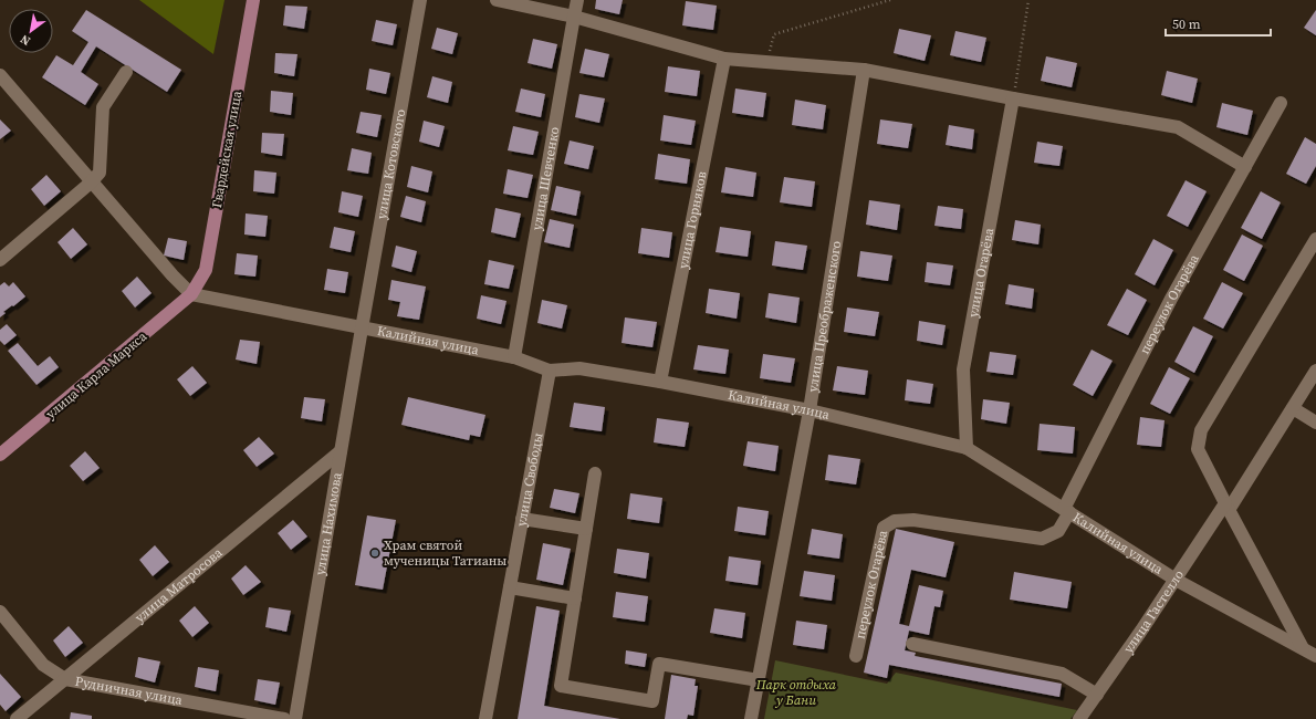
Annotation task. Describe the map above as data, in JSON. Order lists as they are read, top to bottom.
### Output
{
  "streets": {
    "main road": ["Гвардейская улица", "улица Карла Маркса"],
    "street": [
      "улица Котовского",
      "улица Шевченко",
      "улица Горняков",
      "улица Огарёва",
      "переулок Огарёва",
      "улица Преображенского",
      "Калийная улица",
      "улица Свободы",
      "улица Нахимова",
      "улица Матросова",
      "улица Гастелло",
      "Рудничная улица"
    ]
  },
  "crossings": [
    ["Гвардейская улица", "Калийная улица"],
    ["Гвардейская улица", "улица Карла Маркса"],
    ["улица Котовского", "Калийная улица"],
    ["улица Котовского", "улица Нахимова"],
    ["улица Шевченко", "Калийная улица"],
    ["улица Горняков", "Калийная улица"],
    ["улица Огарёва", "Калийная улица"],
    ["переулок Огарёва", "Калийная улица"],
    ["улица Преображенского", "Калийная улица"],
    ["Калийная улица", "улица Карла Маркса"],
    ["Калийная улица", "улица Свободы"],
    ["Калийная улица", "улица Нахимова"],
    ["Калийная улица", "улица Гастелло"],
    ["улица Нахимова", "улица Матросова"],
    ["улица Матросова", "Рудничная улица"]
  ],
  "parks": ["Парк отдыха у Бани"],
  "places": ["Храм святой мученицы Татианы"],
  "scale_bar": "50 m",
  "north": "bottom left"
}
